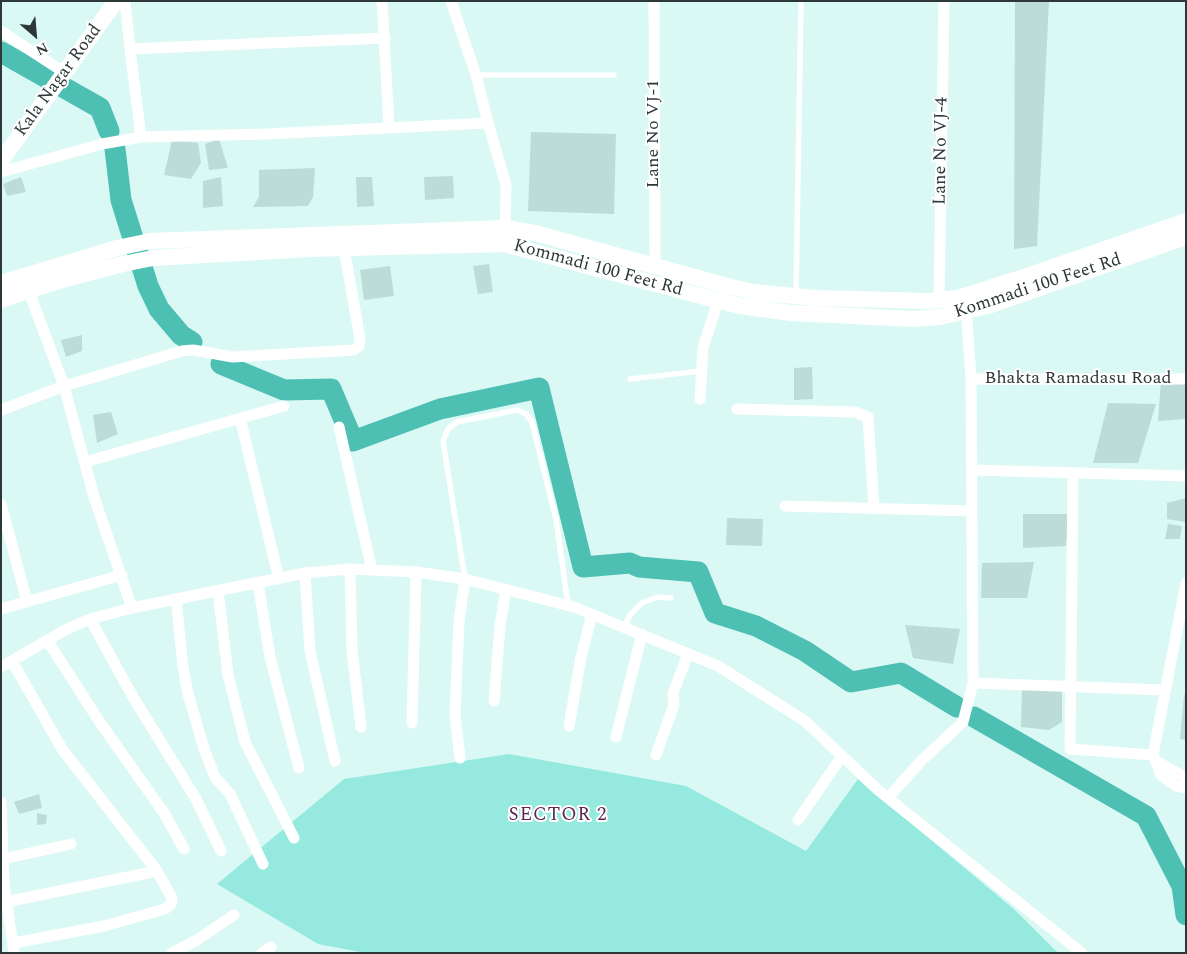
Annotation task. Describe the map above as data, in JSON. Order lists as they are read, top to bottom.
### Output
{
  "streets": {
    "main road": ["Kala Nagar Road", "Kommadi 100 Feet Rd"],
    "street": ["Lane No VJ-1", "Lane No VJ-4", "Bhakta Ramadasu Road"]
  },
  "crossings": [
    ["Lane No VJ-1", "Kommadi 100 Feet Rd"],
    ["Lane No VJ-4", "Kommadi 100 Feet Rd"]
  ],
  "districts": ["SECTOR 2"],
  "north": "bottom right"
}
